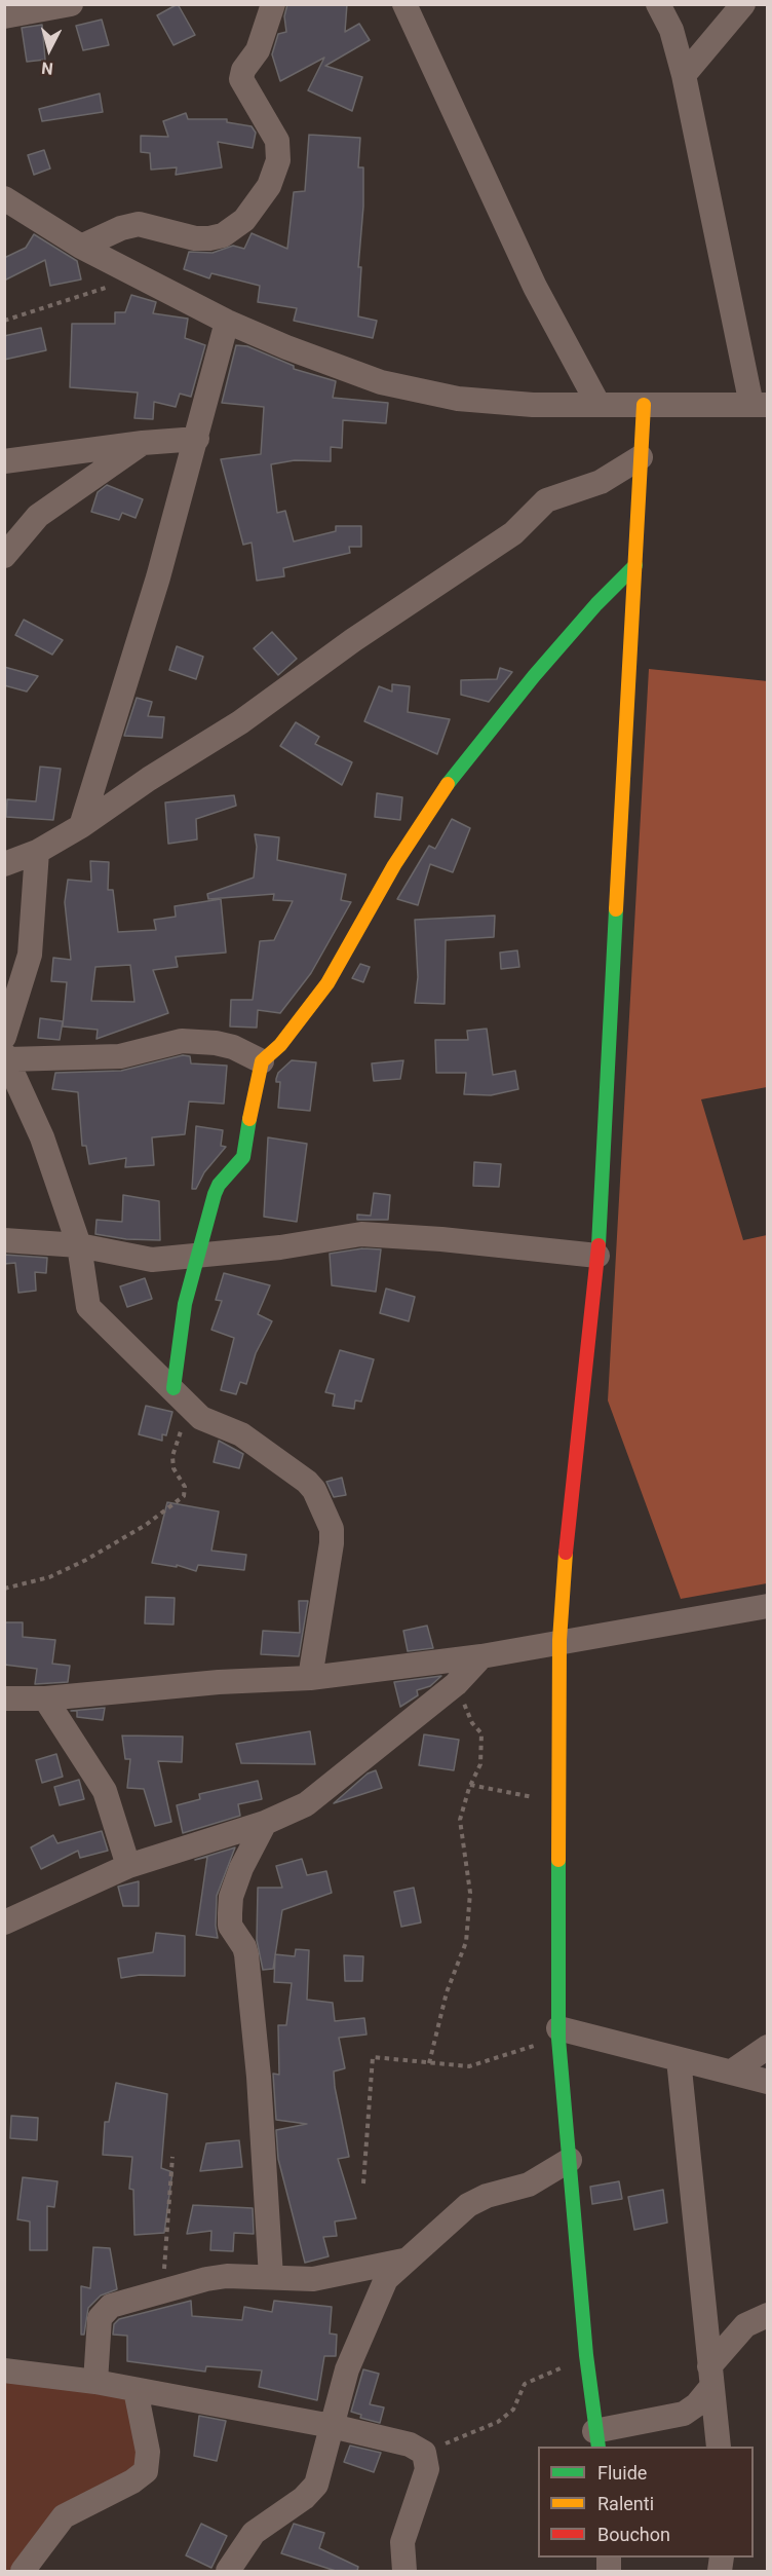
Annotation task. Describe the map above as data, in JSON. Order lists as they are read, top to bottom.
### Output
{
  "legend": ["Fluide", "Ralenti", "Bouchon"],
  "north": "bottom"
}
